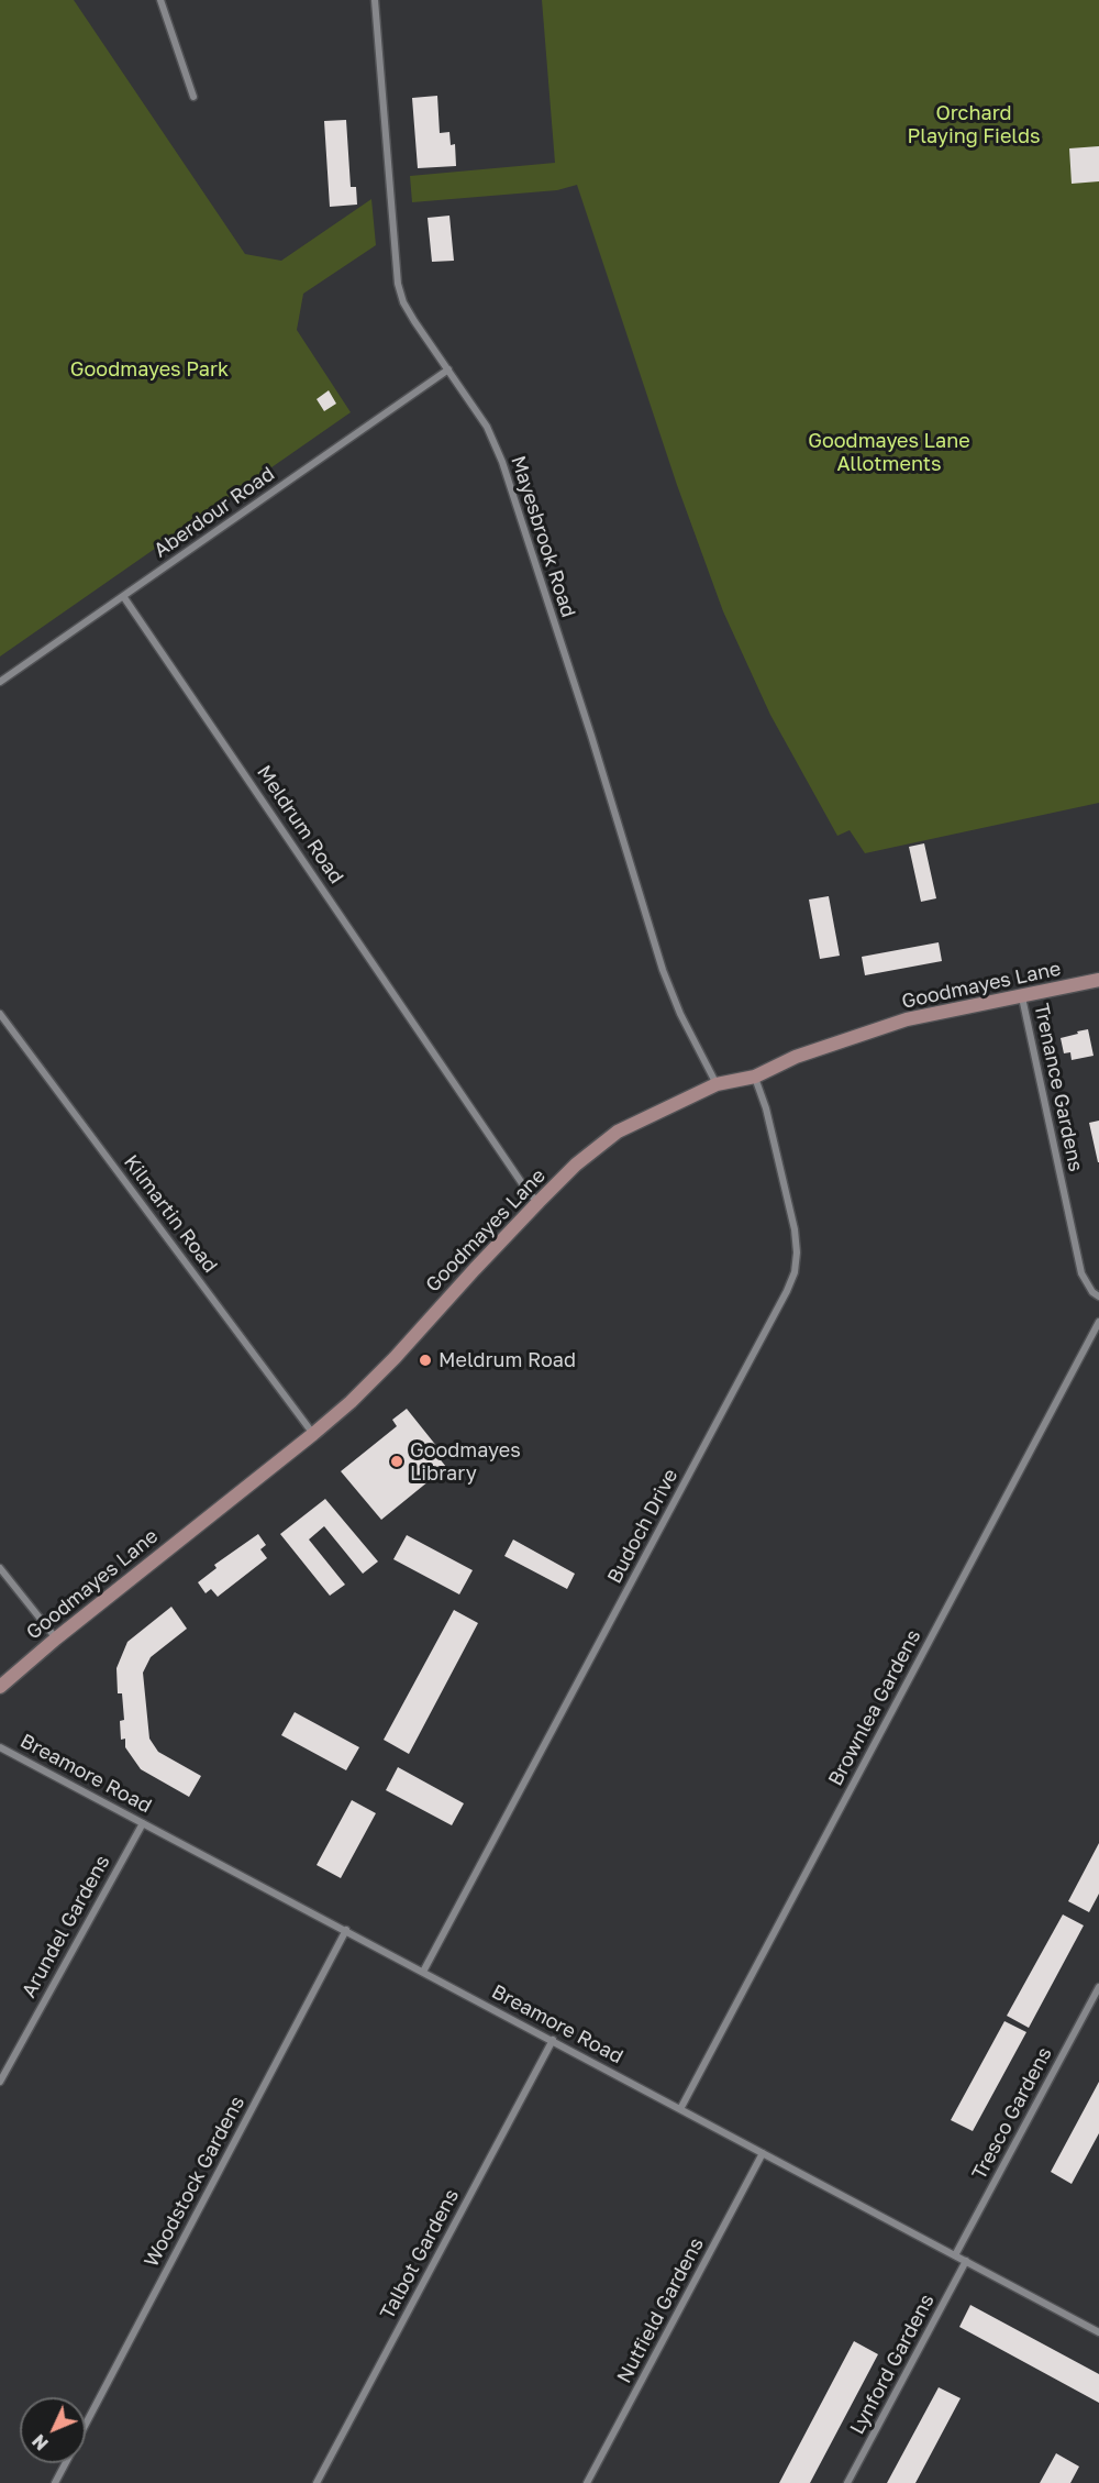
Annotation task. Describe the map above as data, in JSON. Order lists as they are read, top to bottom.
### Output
{
  "streets": {
    "main road": ["Goodmayes Lane"],
    "street": [
      "Aberdour Road",
      "Mayesbrook Road",
      "Meldrum Road",
      "Trenance Gardens",
      "Kilmartin Road",
      "Budoch Drive",
      "Brownlea Gardens",
      "Breamore Road",
      "Arundel Gardens",
      "Tresco Gardens",
      "Woodstock Gardens",
      "Talbot Gardens",
      "Nutfield Gardens",
      "Lynford Gardens"
    ]
  },
  "crossings": [
    ["Aberdour Road", "Mayesbrook Road"],
    ["Aberdour Road", "Meldrum Road"],
    ["Mayesbrook Road", "Goodmayes Lane"],
    ["Meldrum Road", "Goodmayes Lane"],
    ["Goodmayes Lane", "Trenance Gardens"],
    ["Goodmayes Lane", "Kilmartin Road"],
    ["Goodmayes Lane", "Budoch Drive"],
    ["Budoch Drive", "Breamore Road"],
    ["Brownlea Gardens", "Breamore Road"],
    ["Breamore Road", "Arundel Gardens"],
    ["Breamore Road", "Tresco Gardens"],
    ["Breamore Road", "Woodstock Gardens"],
    ["Breamore Road", "Talbot Gardens"],
    ["Breamore Road", "Nutfield Gardens"],
    ["Breamore Road", "Lynford Gardens"]
  ],
  "parks": ["Orchard Playing Fields", "Goodmayes Park", "Goodmayes Lane Allotments"],
  "places": ["Meldrum Road", "Goodmayes Library"],
  "north": "bottom left"
}
